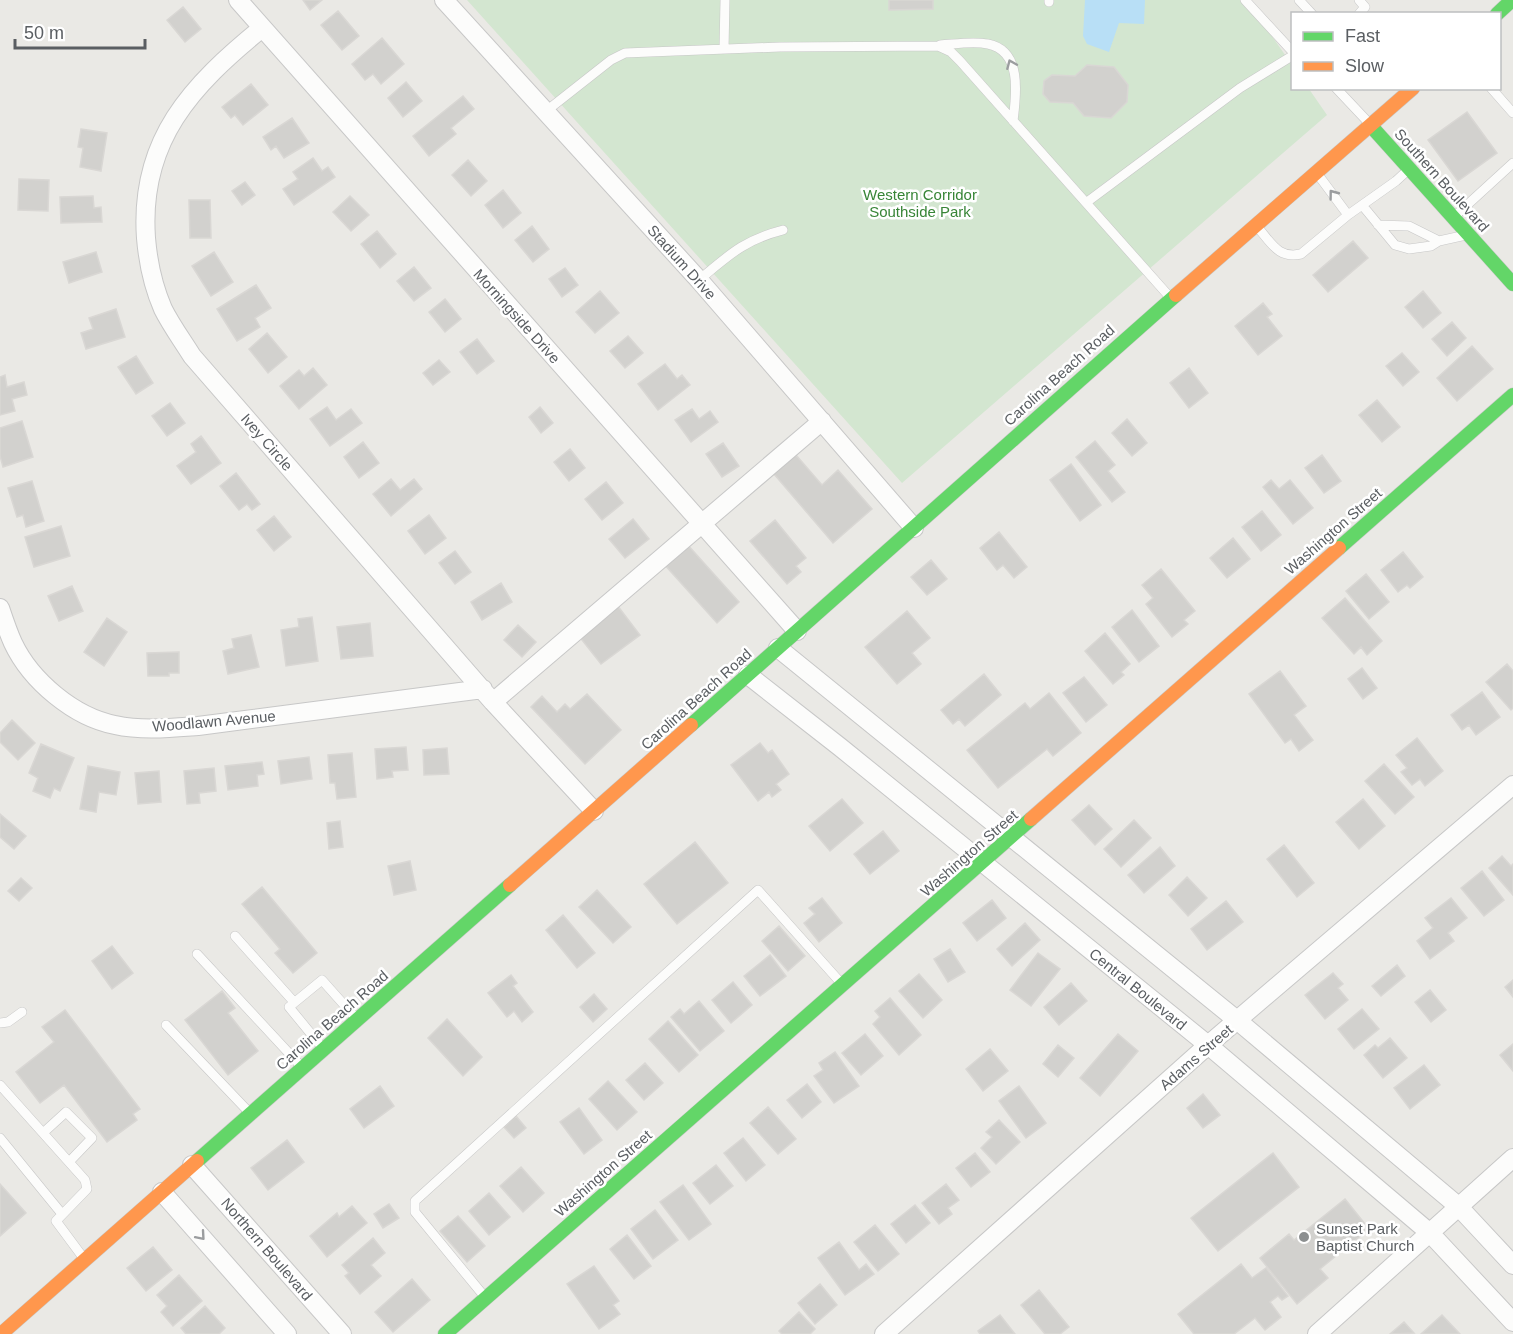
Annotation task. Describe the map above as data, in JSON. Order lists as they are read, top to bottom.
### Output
{
  "streets": {
    "main road": ["Southern Boulevard", "Carolina Beach Road", "Washington Street"],
    "street": [
      "Stadium Drive",
      "Morningside Drive",
      "Ivey Circle",
      "Woodlawn Avenue",
      "Central Boulevard",
      "Adams Street",
      "Northern Boulevard"
    ]
  },
  "crossings": [
    ["Southern Boulevard", "Carolina Beach Road"],
    ["Stadium Drive", "Carolina Beach Road"],
    ["Morningside Drive", "Carolina Beach Road"],
    ["Morningside Drive", "Ivey Circle"],
    ["Carolina Beach Road", "Ivey Circle"],
    ["Carolina Beach Road", "Central Boulevard"],
    ["Carolina Beach Road", "Northern Boulevard"],
    ["Ivey Circle", "Woodlawn Avenue"],
    ["Washington Street", "Central Boulevard"],
    ["Central Boulevard", "Adams Street"]
  ],
  "parks": ["Western Corridor Southside Park"],
  "places": ["Sunset Park Baptist Church"],
  "legend": ["Fast", "Slow"],
  "scale_bar": "50 m"
}
